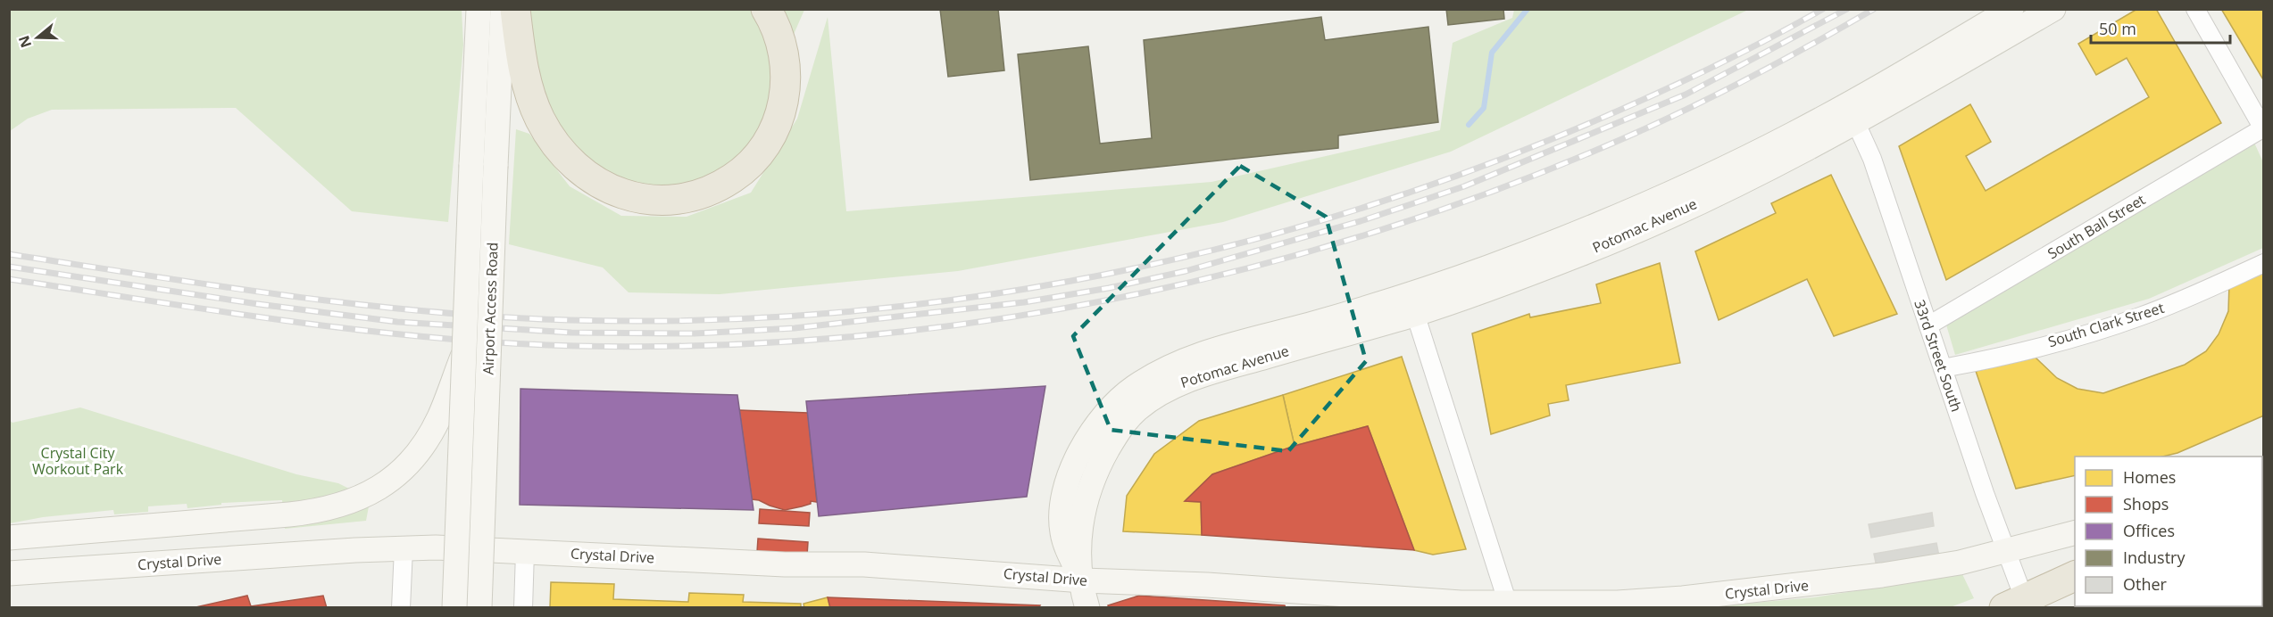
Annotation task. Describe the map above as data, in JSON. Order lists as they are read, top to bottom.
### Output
{
  "streets": {
    "street": [
      "Potomac Avenue",
      "South Ball Street",
      "Airport Access Road",
      "South Clark Street",
      "33rd Street South",
      "Crystal Drive"
    ]
  },
  "crossings": [
    ["Potomac Avenue", "33rd Street South"],
    ["Potomac Avenue", "Crystal Drive"],
    ["South Ball Street", "33rd Street South"],
    ["South Clark Street", "33rd Street South"],
    ["33rd Street South", "Crystal Drive"]
  ],
  "parks": ["Crystal City Workout Park"],
  "legend": [
    "Homes",
    "Shops",
    "Offices",
    "Industry",
    "Other"
  ],
  "scale_bar": "50 m",
  "north": "left"
}
